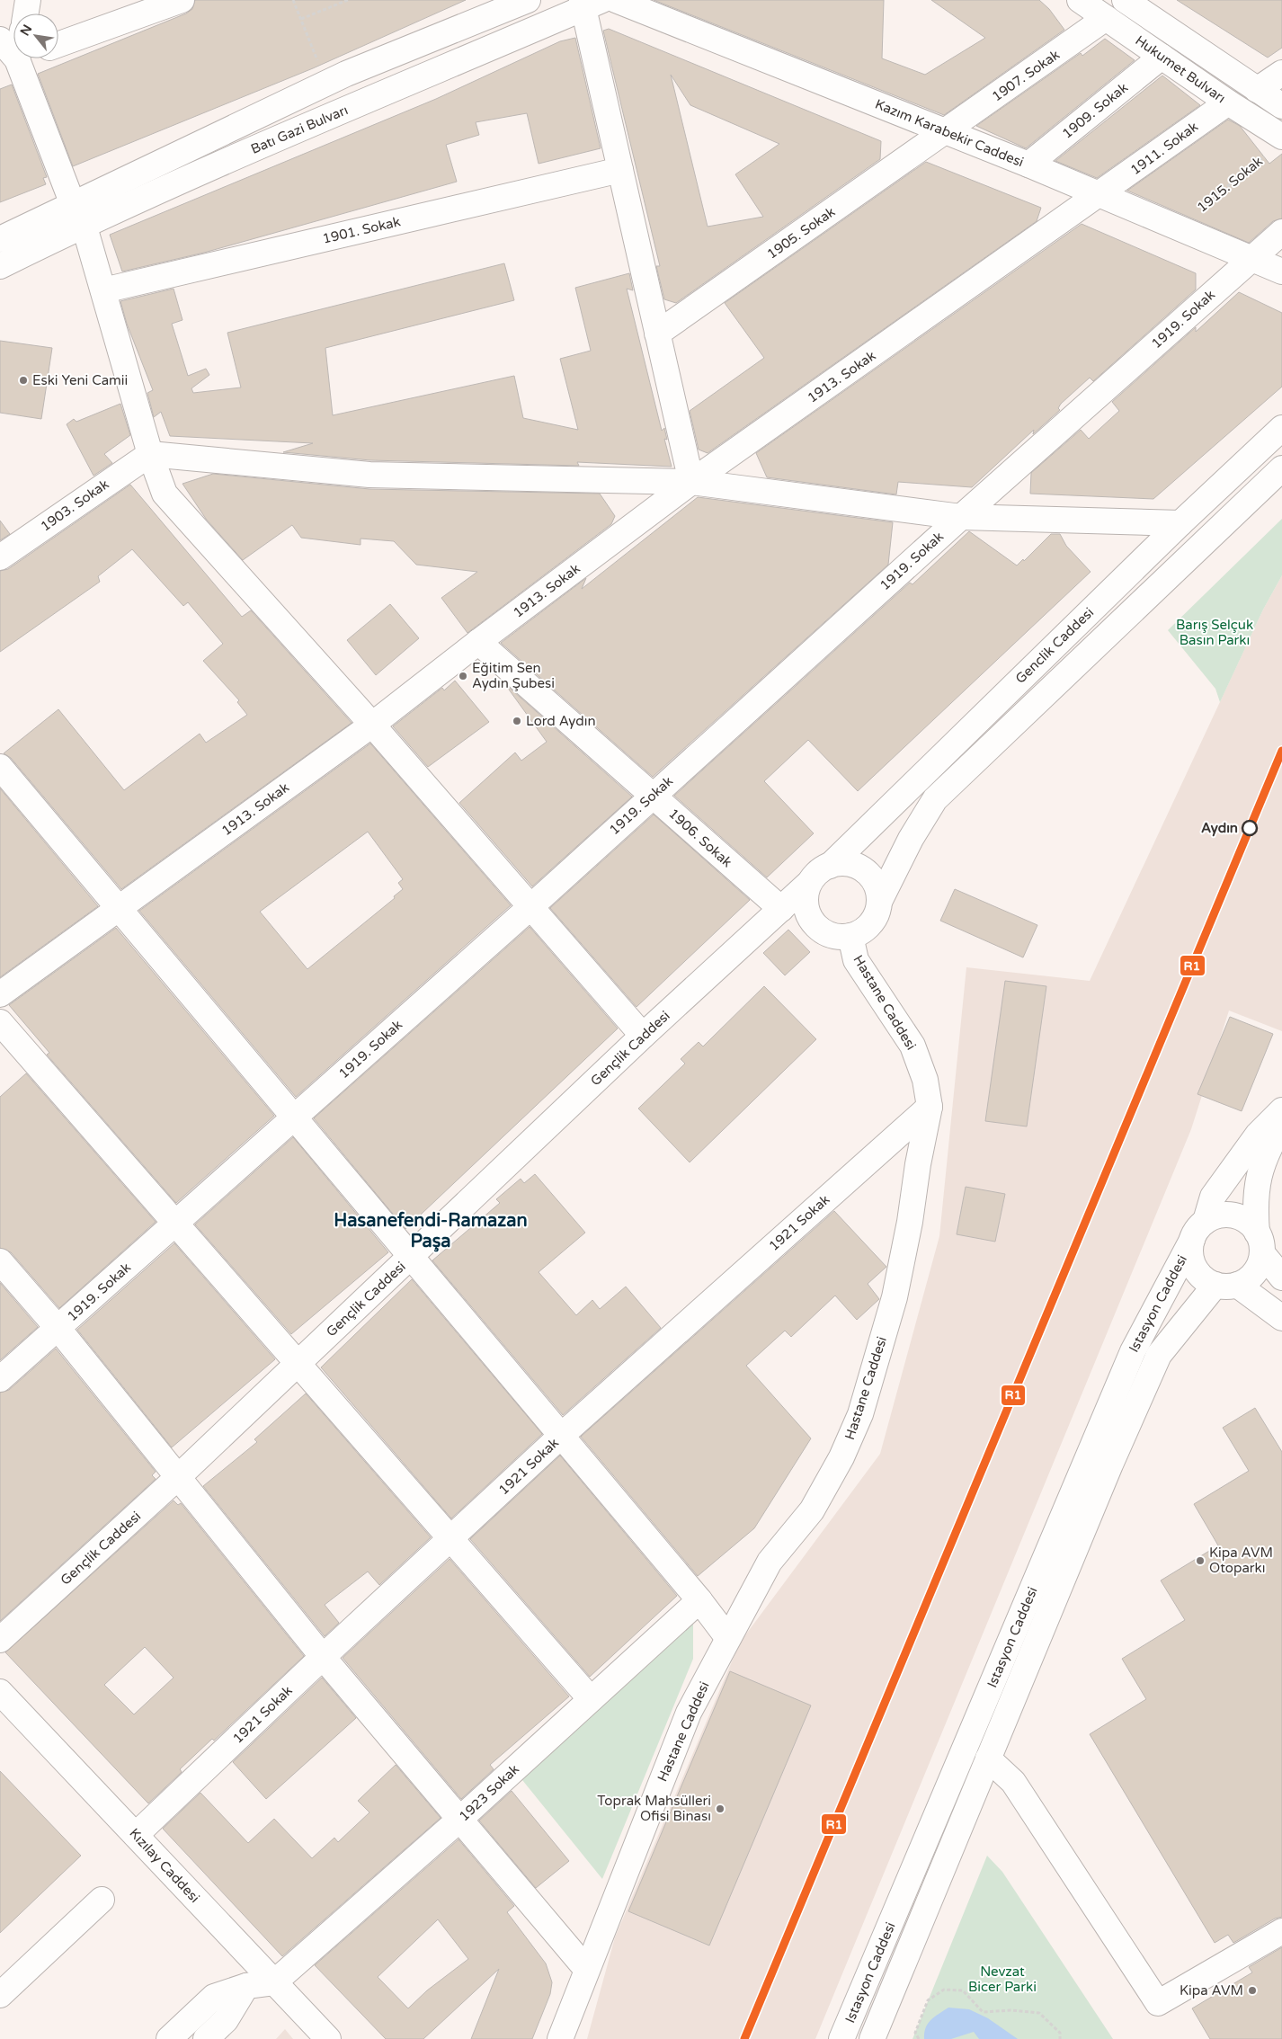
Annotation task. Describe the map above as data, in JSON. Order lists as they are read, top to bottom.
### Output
{
  "streets": {
    "street": [
      "Hukumet Bulvarı",
      "1907. Sokak",
      "1909. Sokak",
      "Batı Gazi Bulvarı",
      "Kazım Karabekir Caddesi",
      "1911. Sokak",
      "1901. Sokak",
      "1905. Sokak",
      "1919. Sokak",
      "1913. Sokak",
      "1903. Sokak",
      "Genclik Caddesi",
      "1906. Sokak",
      "Hastane Caddesi",
      "Gençlik Caddesi",
      "1921 Sokak",
      "Istasyon Caddesi",
      "1923 Sokak",
      "Kızılay Caddesi"
    ],
    "path": ["1915. Sokak"]
  },
  "crossings": [
    ["Hukumet Bulvarı", "1907. Sokak"],
    ["Hukumet Bulvarı", "1909. Sokak"],
    ["Hukumet Bulvarı", "1911. Sokak"],
    ["Hukumet Bulvarı", "1915. Sokak"],
    ["1907. Sokak", "Kazım Karabekir Caddesi"],
    ["1907. Sokak", "1905. Sokak"],
    ["1909. Sokak", "Kazım Karabekir Caddesi"],
    ["Kazım Karabekir Caddesi", "1911. Sokak"],
    ["Kazım Karabekir Caddesi", "1915. Sokak"],
    ["Kazım Karabekir Caddesi", "1905. Sokak"],
    ["Kazım Karabekir Caddesi", "1919. Sokak"],
    ["Kazım Karabekir Caddesi", "1913. Sokak"],
    ["1911. Sokak", "1913. Sokak"],
    ["1919. Sokak", "1906. Sokak"],
    ["1913. Sokak", "1906. Sokak"],
    ["Genclik Caddesi", "Hastane Caddesi"],
    ["Genclik Caddesi", "Gençlik Caddesi"],
    ["1906. Sokak", "Gençlik Caddesi"],
    ["Hastane Caddesi", "Gençlik Caddesi"],
    ["Hastane Caddesi", "1921 Sokak"],
    ["1921 Sokak", "Kızılay Caddesi"],
    ["1923 Sokak", "Kızılay Caddesi"]
  ],
  "districts": ["Hasanefendi-Ramazan Paşa"],
  "parks": ["Barış Selçuk Basın Parkı", "Nevzat Bicer Parki"],
  "places": [
    "Eski Yeni Camii",
    "Eğitim Sen Aydın Şubesi",
    "Lord Aydın",
    "Aydın",
    "Kipa AVM Otoparkı",
    "Toprak Mahsülleri Ofisi Binası",
    "Kipa AVM"
  ],
  "lines": ["transit line R1"],
  "north": "top left"
}
